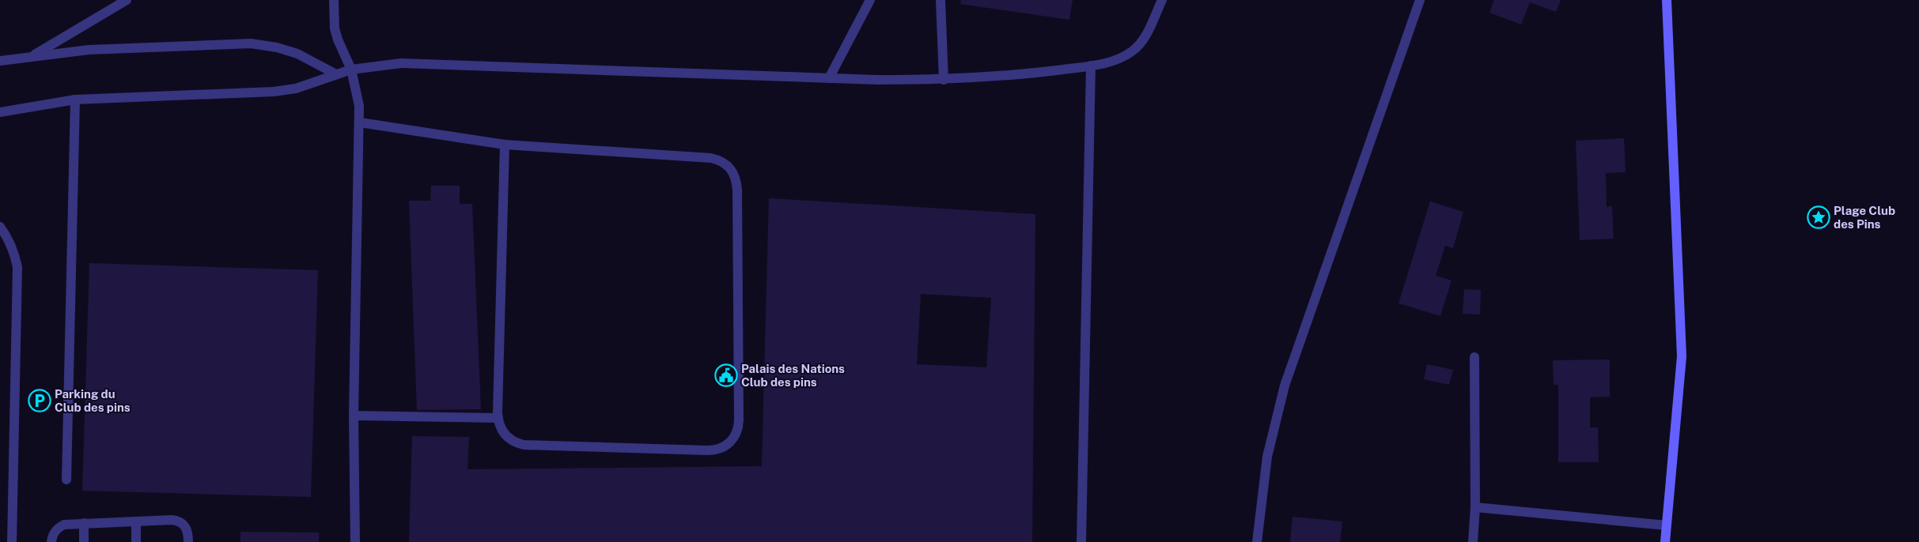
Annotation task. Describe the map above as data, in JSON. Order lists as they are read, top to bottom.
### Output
{
  "places": {
    "place": ["Plage Club des Pins"],
    "public building": ["Palais des Nations Club des pins"],
    "parking": ["Parking du Club des pins"]
  }
}
